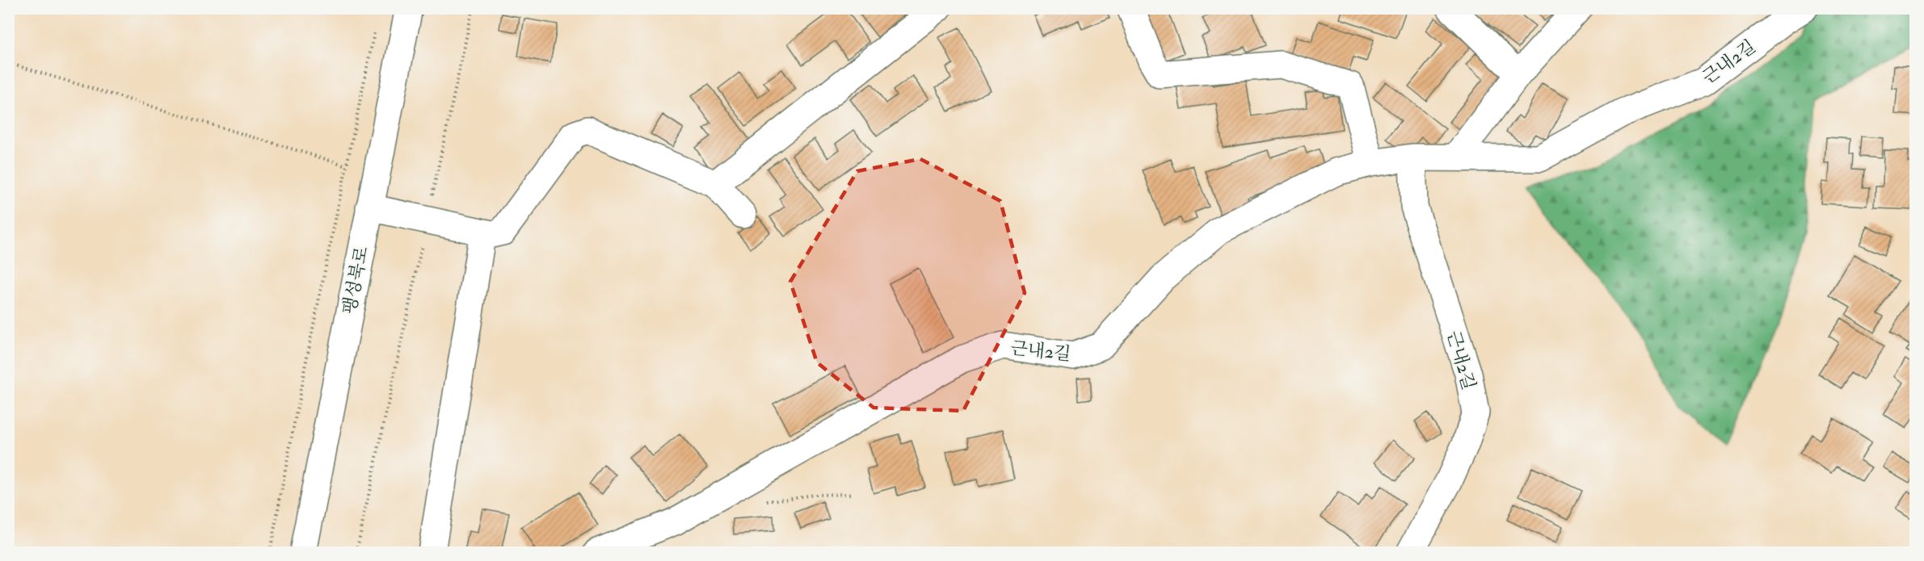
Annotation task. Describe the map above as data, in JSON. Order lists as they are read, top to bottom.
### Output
{
  "streets": {
    "street": ["근내2길", "팽성북로"]
  }
}
